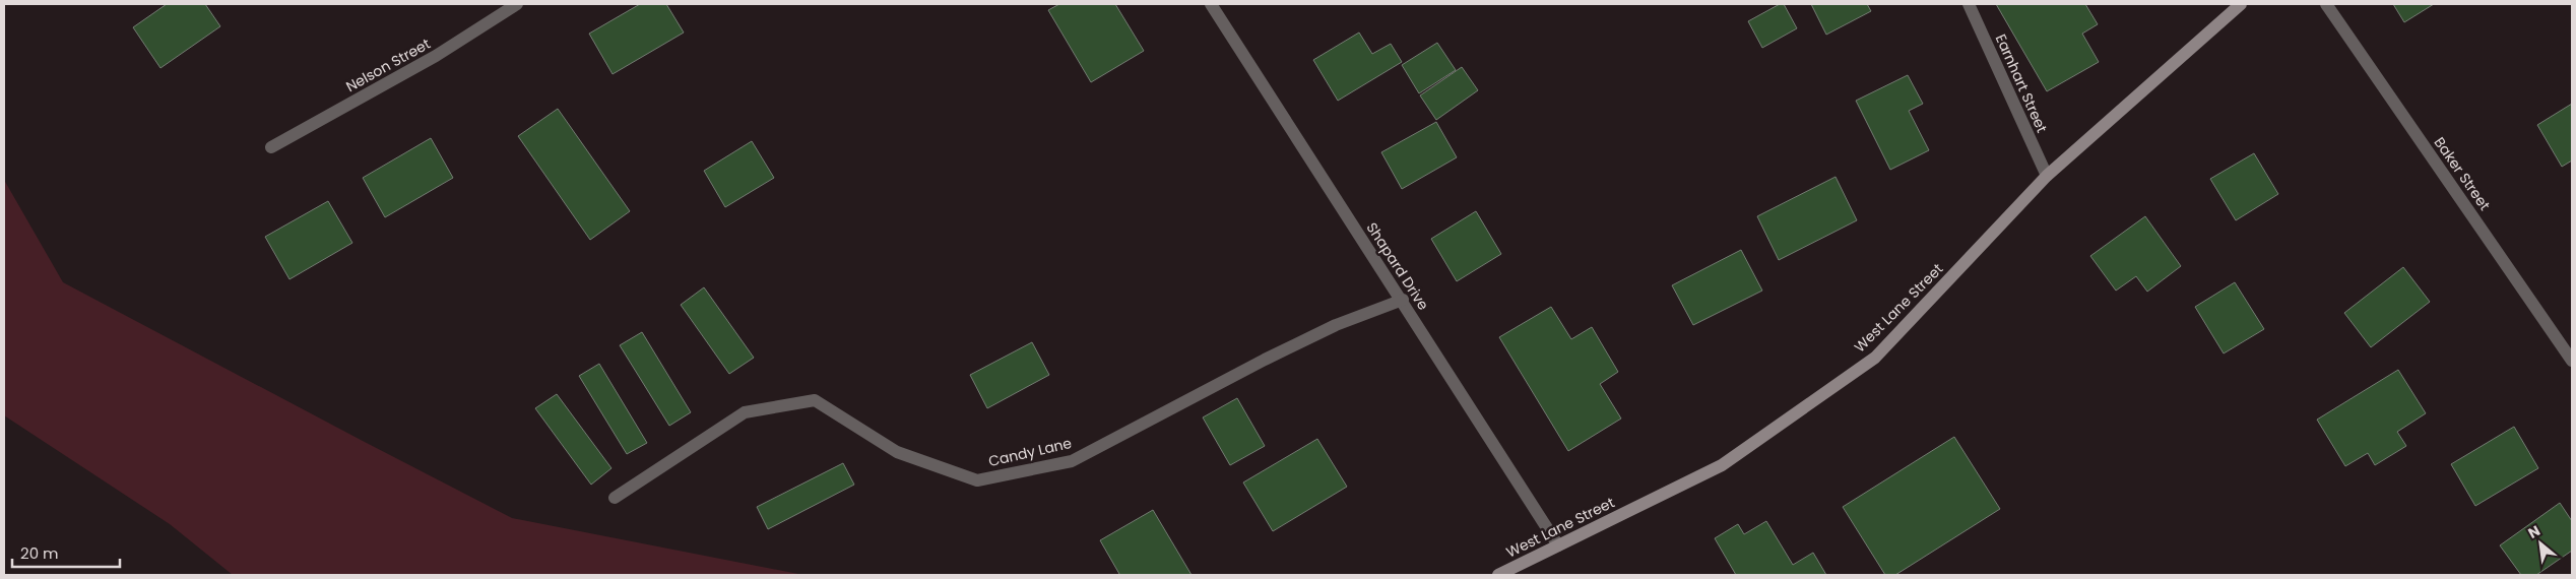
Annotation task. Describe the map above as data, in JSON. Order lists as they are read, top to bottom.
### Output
{
  "streets": {
    "street": [
      "Nelson Street",
      "Earnhart Street",
      "Baker Street",
      "Shapard Drive",
      "West Lane Street",
      "Candy Lane"
    ]
  },
  "crossings": [
    ["Earnhart Street", "West Lane Street"],
    ["Shapard Drive", "West Lane Street"],
    ["Shapard Drive", "Candy Lane"]
  ],
  "scale_bar": "20 m",
  "north": "top left"
}
